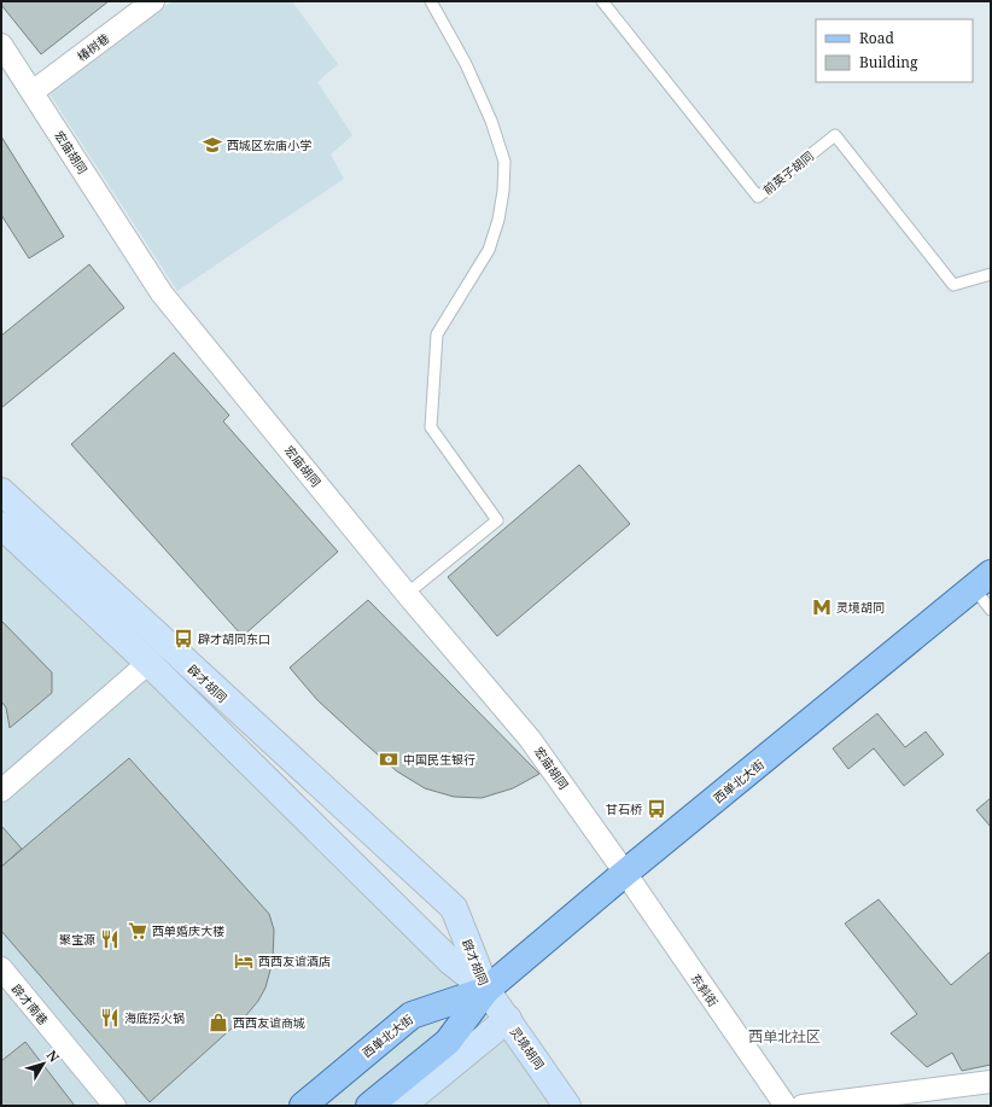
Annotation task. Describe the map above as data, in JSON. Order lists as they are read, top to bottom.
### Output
{
  "streets": {
    "main road": ["辟才胡同", "西单北大街", "灵境胡同"],
    "street": [
      "椿树巷",
      "宏庙胡同",
      "东斜街",
      "辟才南巷"
    ],
    "lane": ["前英子胡同"]
  },
  "crossings": [
    ["椿树巷", "宏庙胡同"],
    ["宏庙胡同", "西单北大街"],
    ["宏庙胡同", "东斜街"],
    ["辟才胡同", "西单北大街"],
    ["辟才胡同", "灵境胡同"],
    ["西单北大街", "东斜街"],
    ["西单北大街", "灵境胡同"]
  ],
  "districts": ["西单北社区"],
  "places": {
    "school or university": ["西城区宏庙小学"],
    "metro station": ["灵境胡同"],
    "bus stop": ["辟才胡同东口", "甘石桥"],
    "bank": ["中国民生银行"],
    "supermarket": ["西单婚庆大楼"],
    "restaurant": ["聚宝源", "海底捞火锅"],
    "hotel": ["西西友谊酒店"],
    "shop": ["西西友谊商城"]
  },
  "legend": ["Road", "Building"],
  "north": "top right"
}
